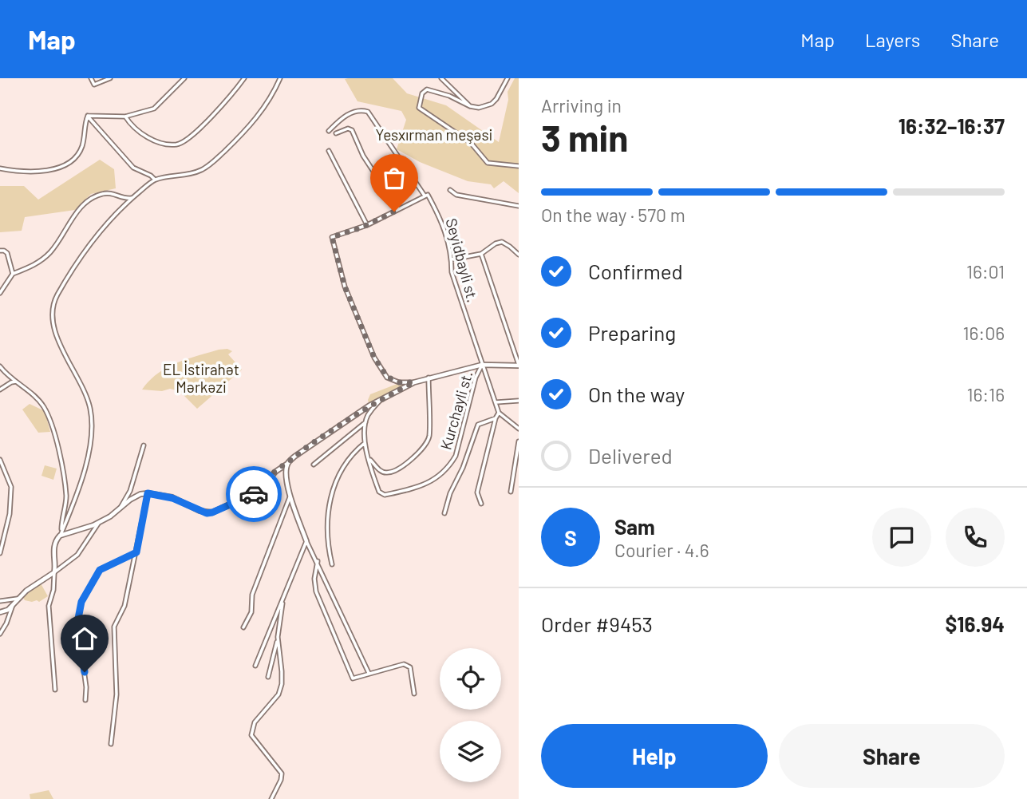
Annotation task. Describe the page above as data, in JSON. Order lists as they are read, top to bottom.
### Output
{
  "streets": {
    "street": ["Seyidbayli st.", "Kurchayli st."]
  },
  "crossings": [
    ["Seyidbayli st.", "Kurchayli st."]
  ],
  "parks": ["Yesxırman meşəsi", "EL İstirahət Mərkəzi"],
  "page": {
    "header": "Map",
    "nav": ["Map", "Layers", "Share"],
    "heading": ["3 min", "Arriving in", "16:32–16:37"],
    "panel": [
      "Sam",
      "Courier · 4.6",
      "Order #9453",
      "$16.94"
    ],
    "bar": "On the way · 570 m",
    "list": [
      ["Confirmed", "16:01"],
      ["Preparing", "16:06"],
      ["On the way", "16:16"],
      "Delivered"
    ],
    "round": "S",
    "buttons": ["Help", "Share"]
  }
}
